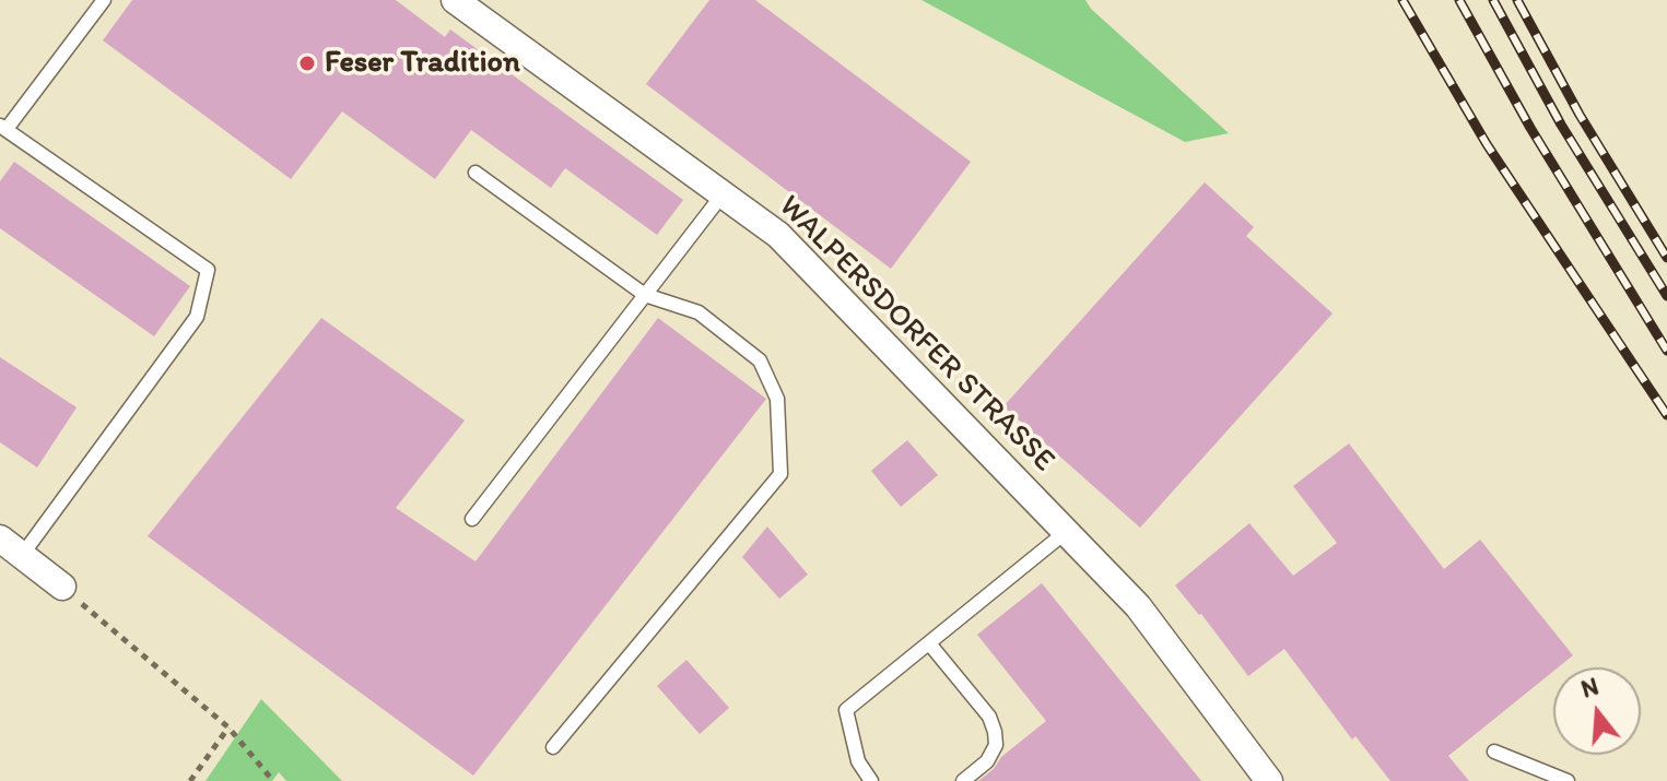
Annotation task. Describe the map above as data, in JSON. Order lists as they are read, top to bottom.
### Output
{
  "streets": {
    "street": ["WALPERSDORFER STRASSE"]
  },
  "places": ["Feser Tradition"],
  "north": "top"
}
